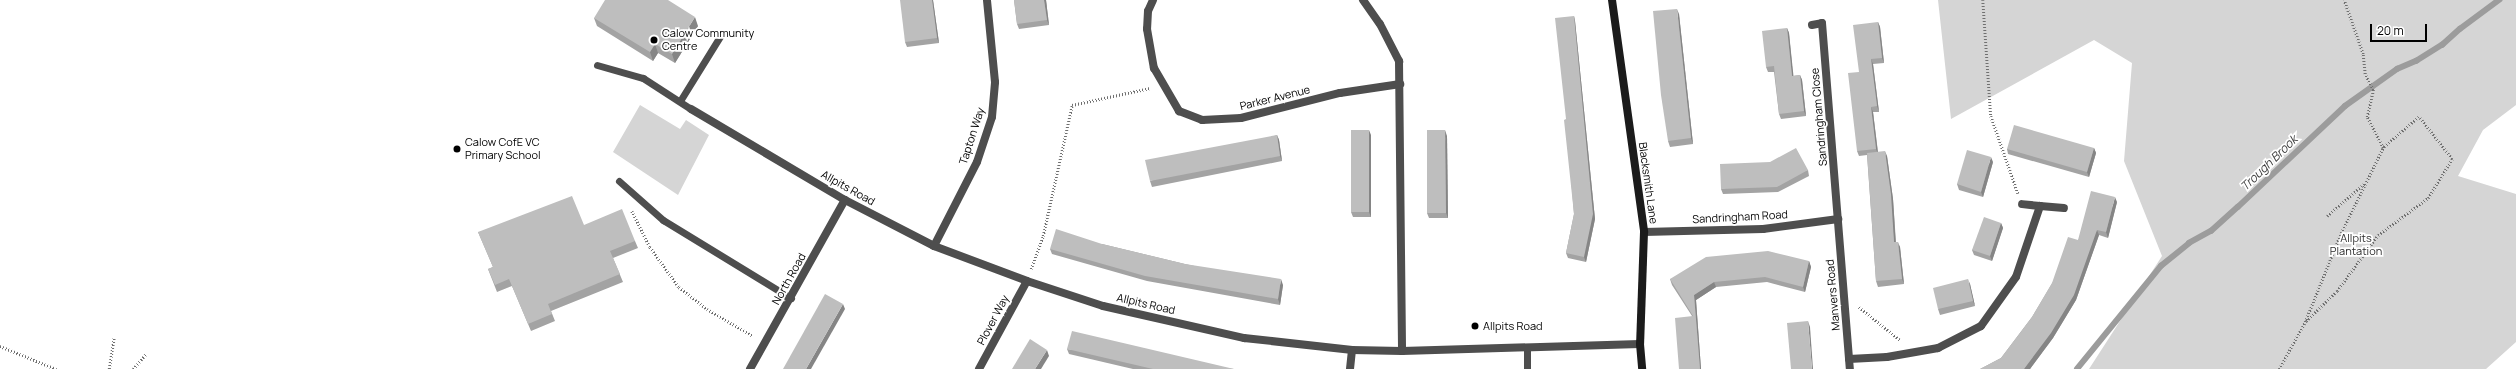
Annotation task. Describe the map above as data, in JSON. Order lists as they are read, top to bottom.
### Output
{
  "streets": {
    "street": [
      "Parker Avenue",
      "Sandringham Close",
      "Tapton Way",
      "Blacksmith Lane",
      "Allpits Road",
      "Sandringham Road",
      "North Road",
      "Manvers Road",
      "Plover Way"
    ]
  },
  "crossings": [
    ["Sandringham Close", "Sandringham Road"],
    ["Sandringham Close", "Manvers Road"],
    ["Tapton Way", "Allpits Road"],
    ["Blacksmith Lane", "Allpits Road"],
    ["Blacksmith Lane", "Sandringham Road"],
    ["Allpits Road", "North Road"],
    ["Allpits Road", "Plover Way"],
    ["Sandringham Road", "Manvers Road"]
  ],
  "water": ["Trough Brook"],
  "parks": ["Allpits Plantation"],
  "places": ["Calow Community Centre", "Calow CofE VC Primary School", "Allpits Road"],
  "scale_bar": "20 m"
}
